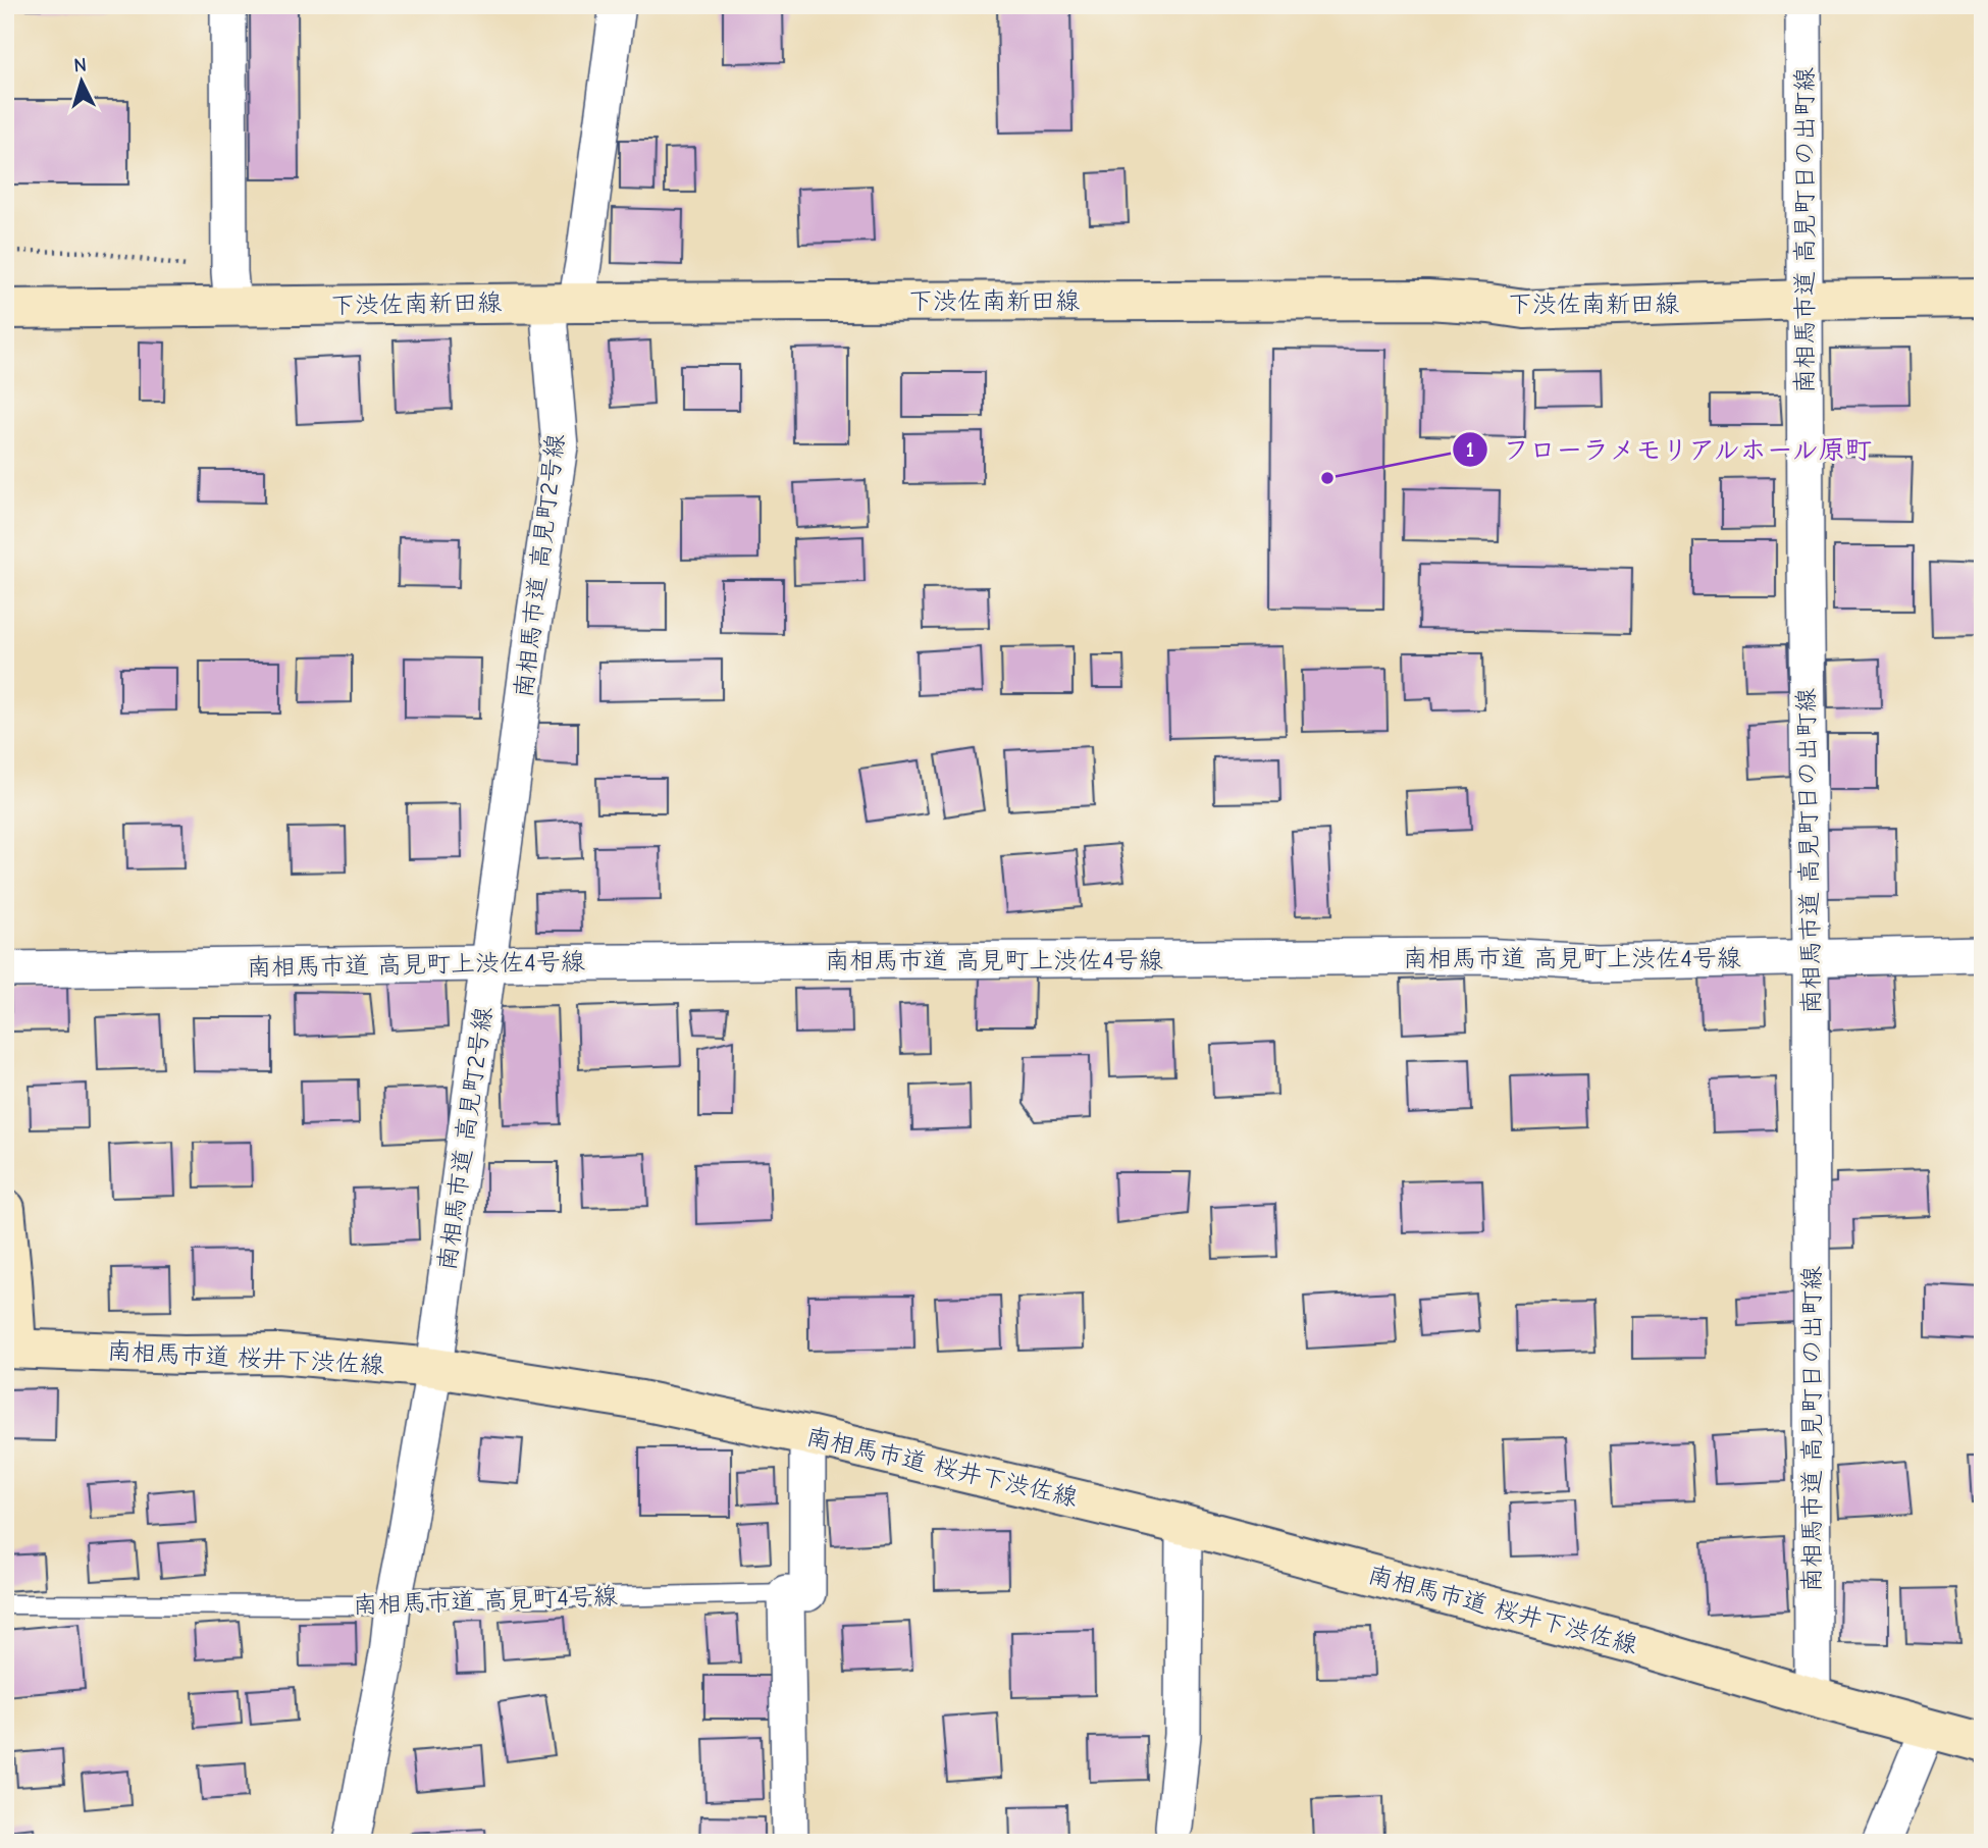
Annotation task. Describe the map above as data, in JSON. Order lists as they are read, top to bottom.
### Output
{
  "streets": {
    "street": [
      "南相馬市道 高見町日の出町線",
      "下渋佐南新田線",
      "南相馬市道 高見町2号線",
      "南相馬市道 高見町上渋佐4号線",
      "南相馬市道 桜井下渋佐線"
    ],
    "lane": ["南相馬市道 高見町4号線"]
  },
  "crossings": [
    ["南相馬市道 高見町日の出町線", "下渋佐南新田線"],
    ["南相馬市道 高見町日の出町線", "南相馬市道 高見町上渋佐4号線"],
    ["南相馬市道 高見町日の出町線", "南相馬市道 桜井下渋佐線"],
    ["下渋佐南新田線", "南相馬市道 高見町2号線"],
    ["南相馬市道 高見町2号線", "南相馬市道 高見町上渋佐4号線"],
    ["南相馬市道 高見町2号線", "南相馬市道 桜井下渋佐線"],
    ["南相馬市道 高見町2号線", "南相馬市道 高見町4号線"]
  ],
  "places": ["フローラメモリアルホール原町"],
  "north": "top"
}
